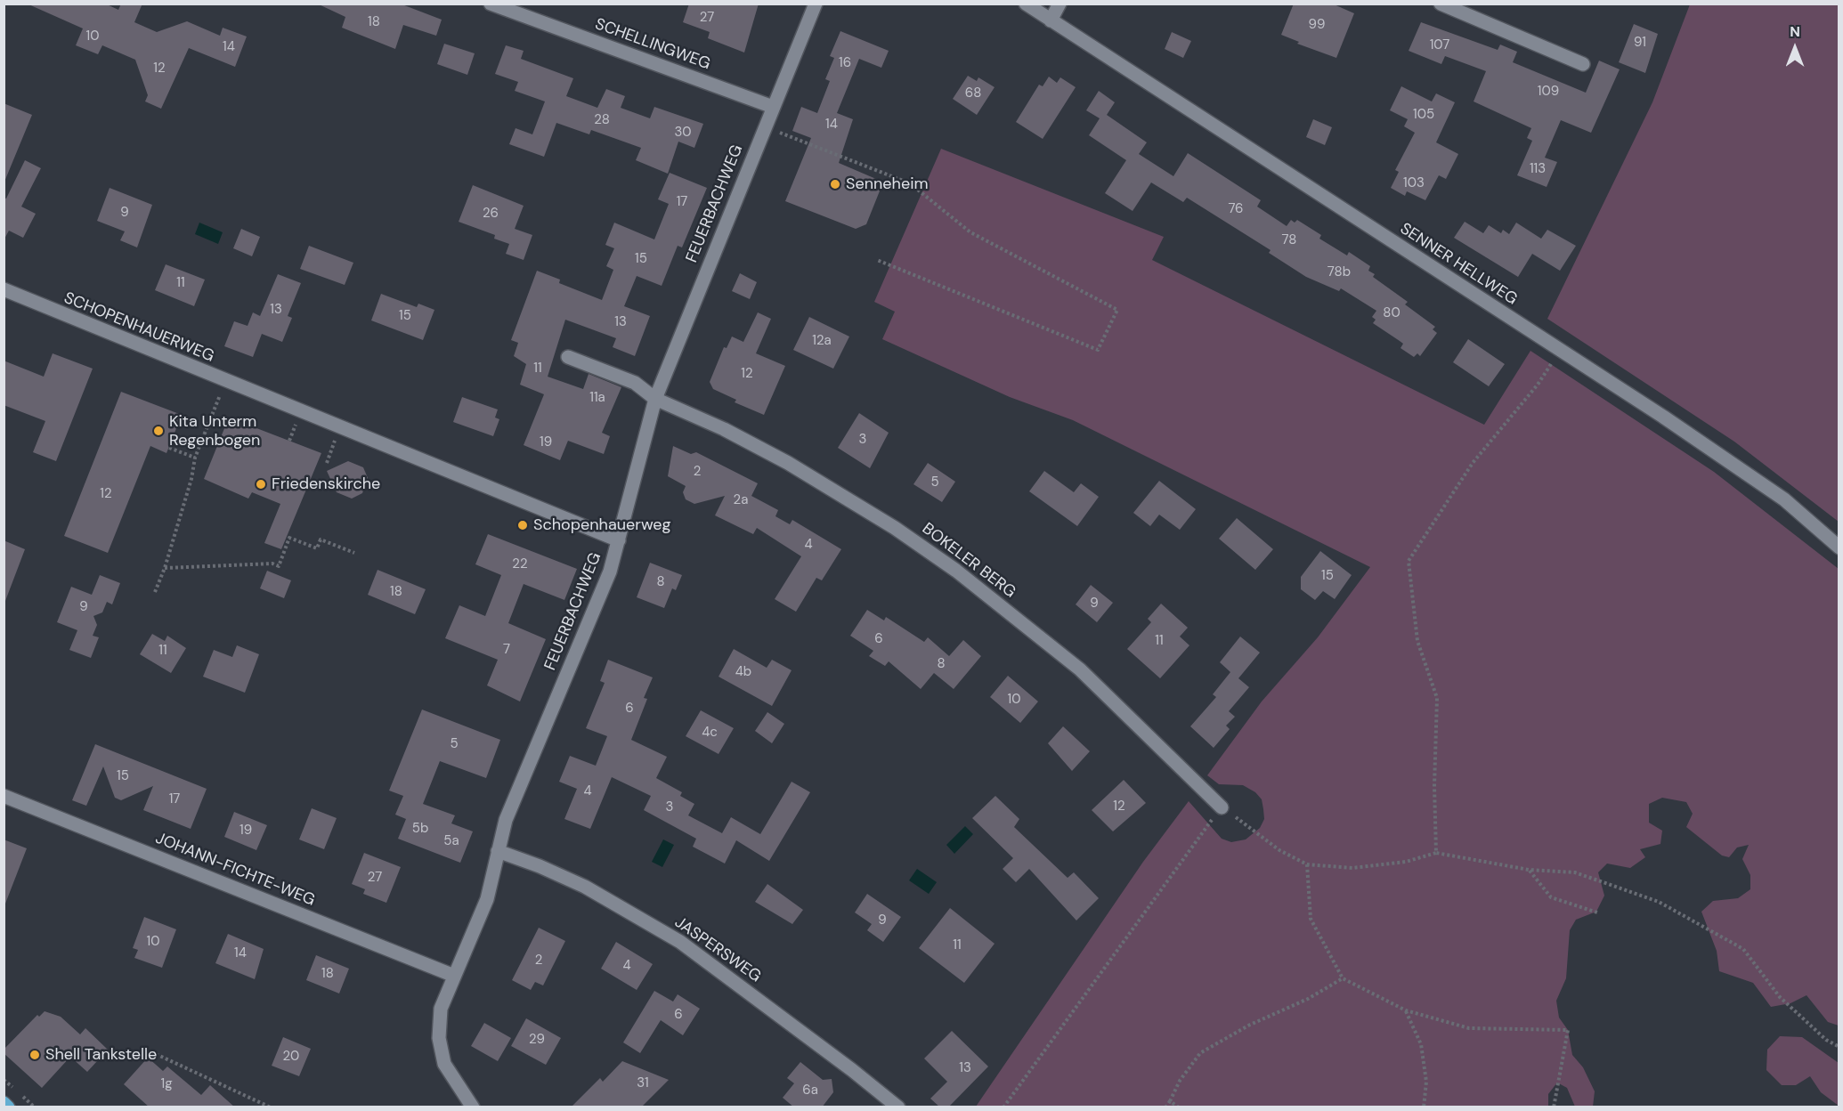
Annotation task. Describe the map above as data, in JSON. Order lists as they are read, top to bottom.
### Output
{
  "streets": {
    "street": [
      "SCHELLINGWEG",
      "FEUERBACHWEG",
      "SENNER HELLWEG",
      "SCHOPENHAUERWEG",
      "BOKELER BERG",
      "JOHANN-FICHTE-WEG",
      "JASPERSWEG"
    ]
  },
  "crossings": [
    ["SCHELLINGWEG", "FEUERBACHWEG"],
    ["FEUERBACHWEG", "SCHOPENHAUERWEG"],
    ["FEUERBACHWEG", "BOKELER BERG"],
    ["FEUERBACHWEG", "JOHANN-FICHTE-WEG"],
    ["FEUERBACHWEG", "JASPERSWEG"]
  ],
  "places": [
    "Senneheim",
    "Kita Unterm Regenbogen",
    "Friedenskirche",
    "Schopenhauerweg",
    "Shell Tankstelle"
  ],
  "house_numbers": [
    "27",
    "18",
    "99",
    "10",
    "91",
    "107",
    "14",
    "16",
    "12",
    "109",
    "68",
    "105",
    "28",
    "14",
    "30",
    "113",
    "103",
    "17",
    "76",
    "9",
    "26",
    "78",
    "15",
    "78b",
    "11",
    "13",
    "80",
    "15",
    "13",
    "12a",
    "11",
    "12",
    "11a",
    "3",
    "19",
    "2",
    "5",
    "12",
    "2a",
    "4",
    "22",
    "15",
    "8",
    "18",
    "9",
    "9",
    "6",
    "11",
    "7",
    "11",
    "8",
    "4b",
    "10",
    "6",
    "4c",
    "5",
    "15",
    "4",
    "17",
    "12",
    "3",
    "5b",
    "19",
    "5a",
    "27",
    "9",
    "10",
    "11",
    "14",
    "2",
    "4",
    "18",
    "6",
    "29",
    "20",
    "13",
    "31",
    "1g",
    "6a"
  ],
  "north": "top"
}
